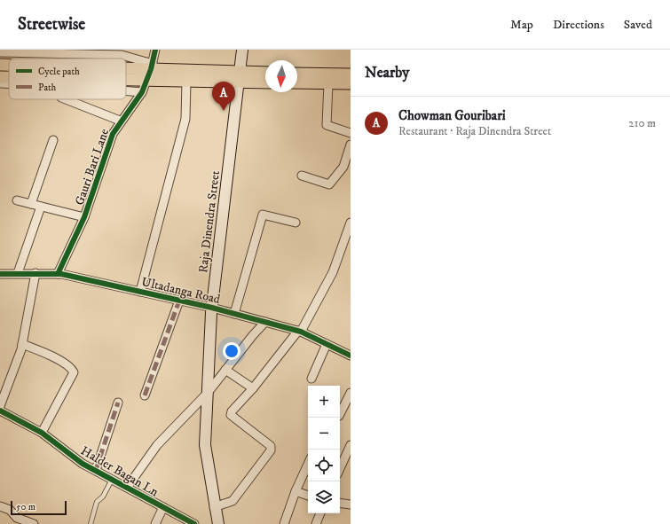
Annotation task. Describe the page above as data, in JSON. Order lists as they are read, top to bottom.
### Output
{
  "streets": {
    "main road": ["Raja Dinendra Street"],
    "street": ["Gauri Bari Lane", "Ultadanga Road", "Halder Bagan Ln"]
  },
  "crossings": [
    ["Gauri Bari Lane", "Ultadanga Road"],
    ["Raja Dinendra Street", "Ultadanga Road"]
  ],
  "legend": ["Cycle path", "Path"],
  "scale_bar": "50 m",
  "north": "bottom",
  "page": {
    "header": "Streetwise",
    "nav": ["Map", "Directions", "Saved"],
    "heading": "Nearby",
    "pins": "A",
    "list": [
      {
        "mark": "A",
        "name": "Chowman Gouribari",
        "note": "Restaurant · Raja Dinendra Street",
        "value": "210 m"
      }
    ],
    "map_buttons": ["+", "−"],
    "scale": "50 m"
  }
}
